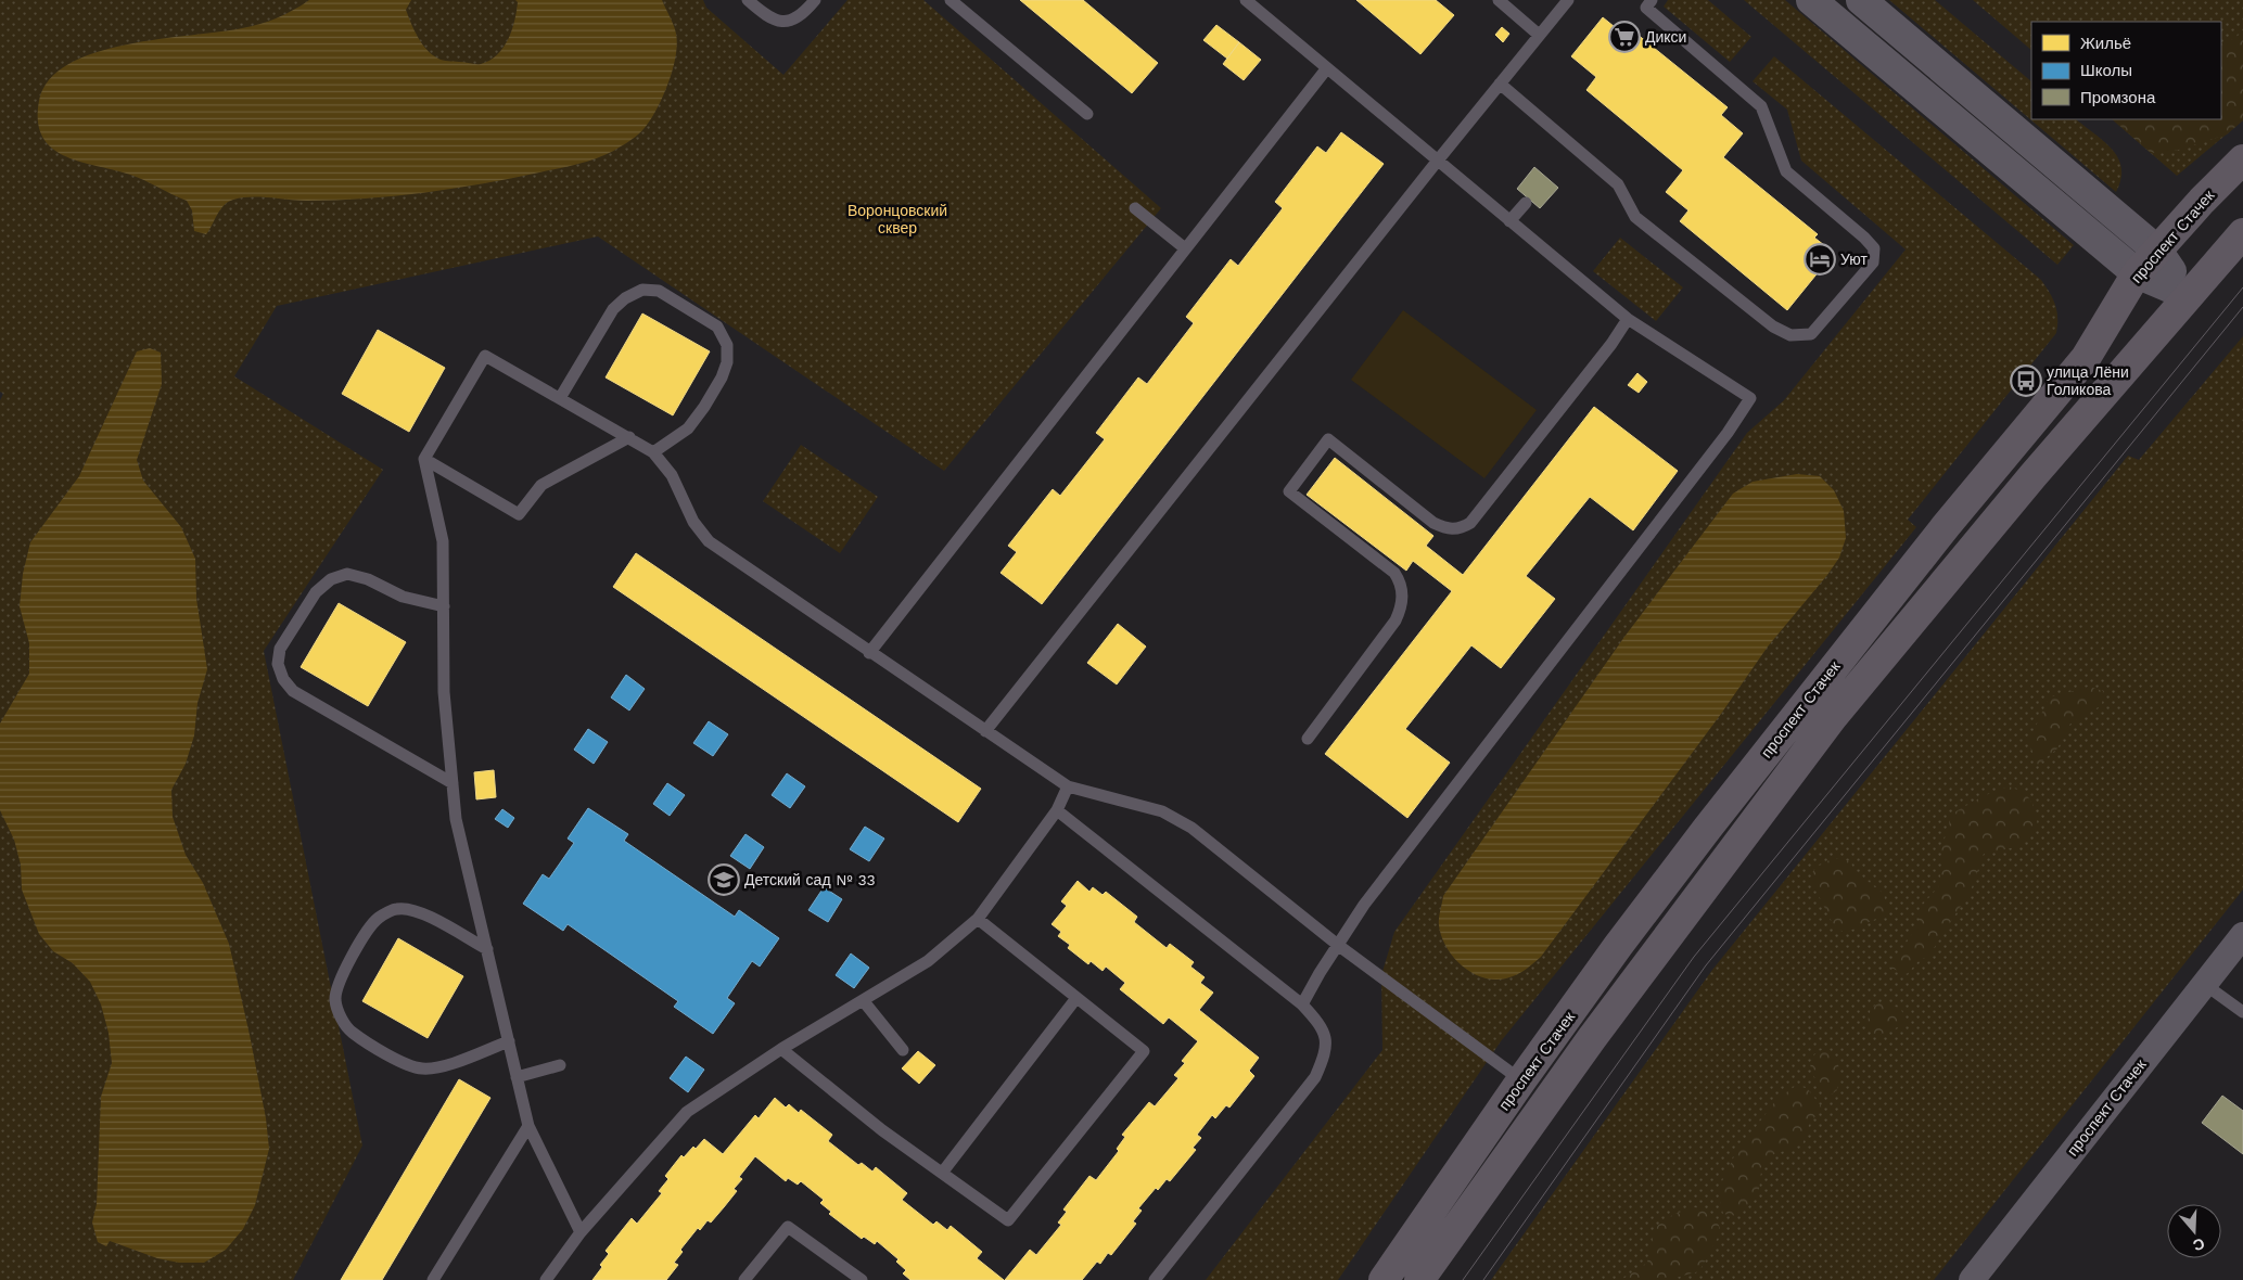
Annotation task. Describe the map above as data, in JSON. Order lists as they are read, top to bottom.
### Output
{
  "streets": {
    "main road": ["проспект Стачек"]
  },
  "parks": ["Воронцовский сквер"],
  "places": {
    "supermarket": ["Дикси"],
    "hotel": ["Уют"],
    "bus stop": ["улица Лёни Голикова"],
    "school or university": ["Детский сад № 33"]
  },
  "legend": ["Жильё", "Школы", "Промзона"],
  "north": "bottom"
}
